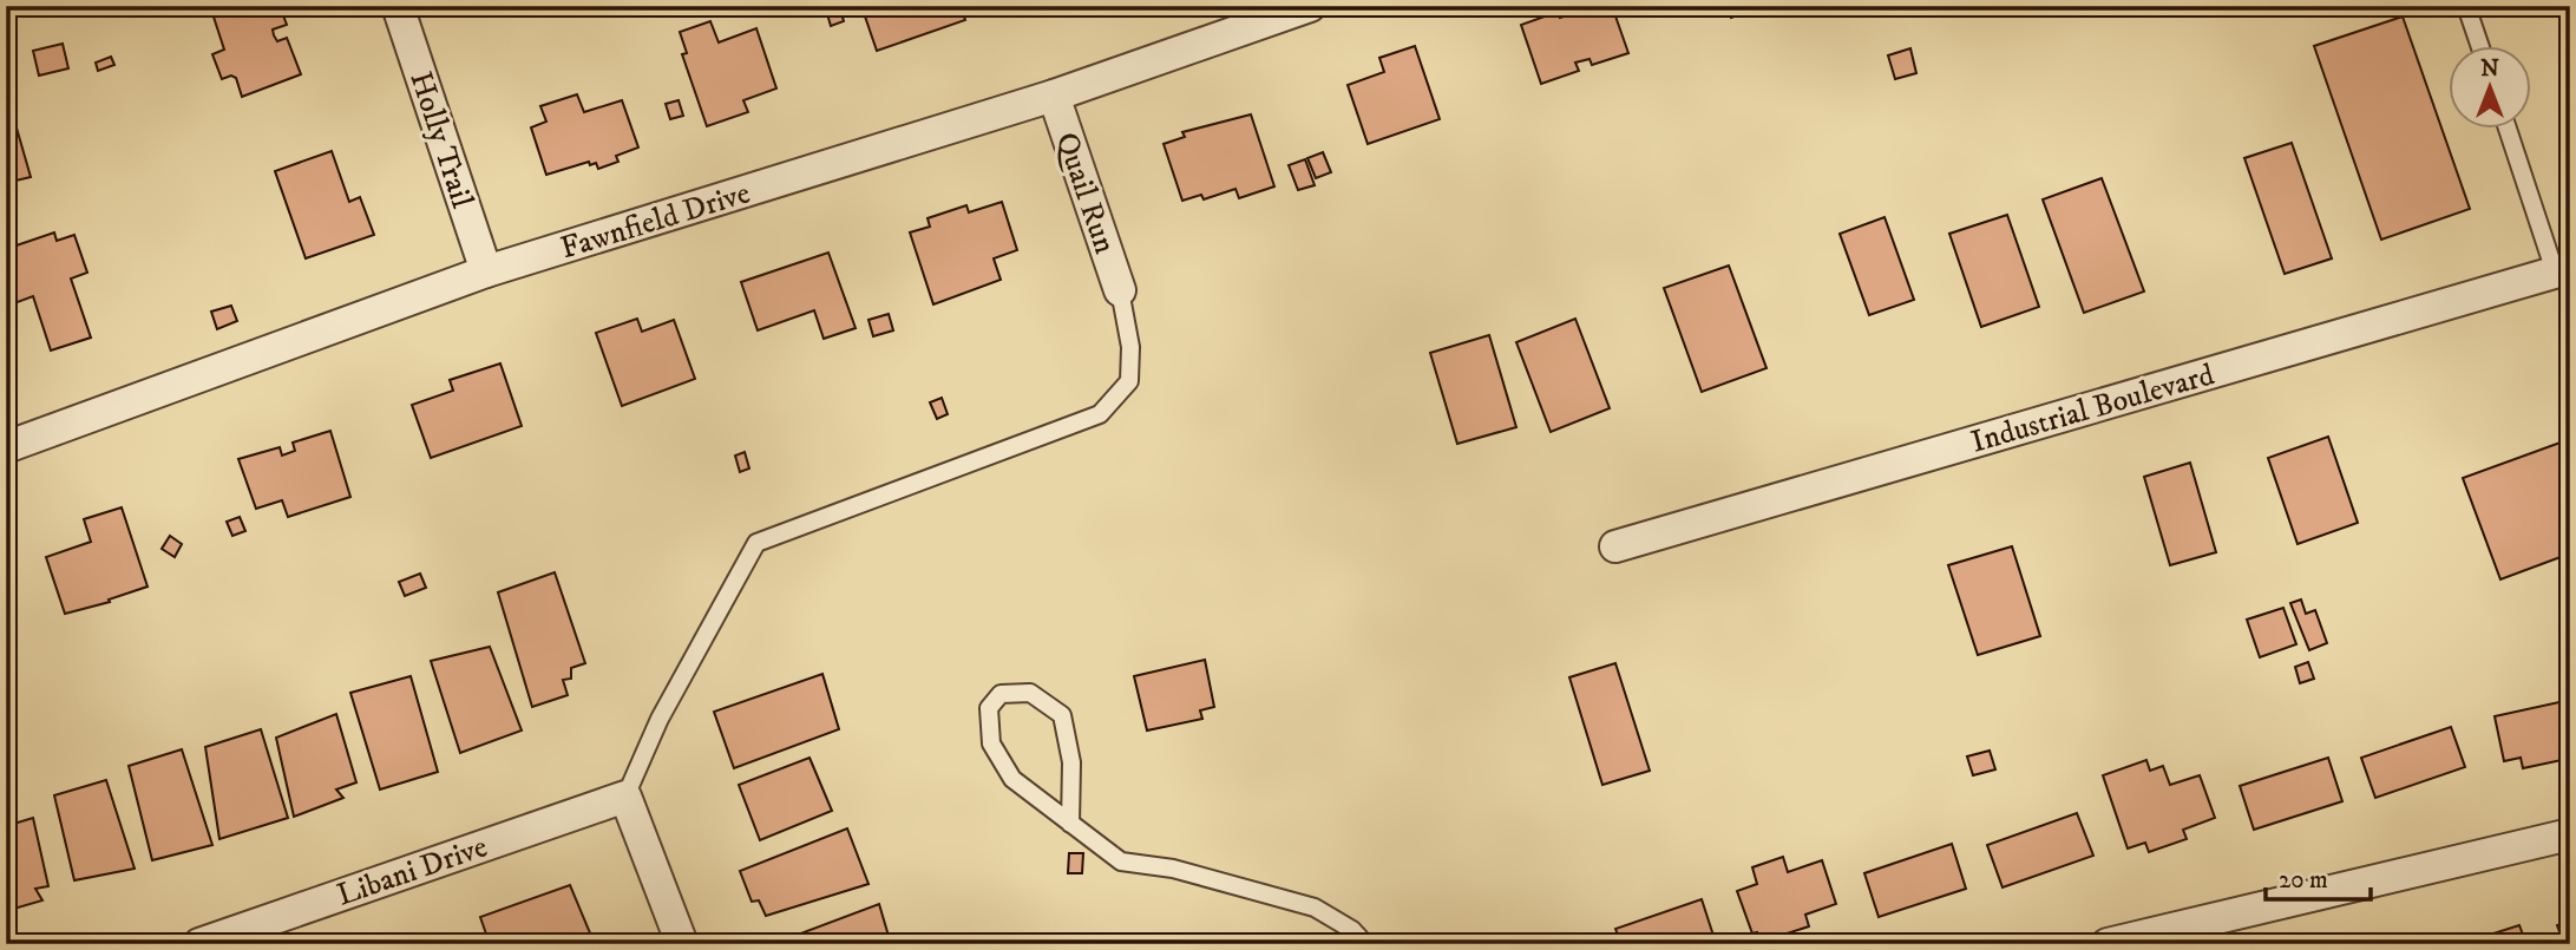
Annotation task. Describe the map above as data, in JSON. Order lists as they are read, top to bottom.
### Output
{
  "streets": {
    "street": [
      "Holly Trail",
      "Quail Run",
      "Fawnfield Drive",
      "Industrial Boulevard",
      "Libani Drive"
    ]
  },
  "crossings": [
    ["Holly Trail", "Fawnfield Drive"],
    ["Quail Run", "Fawnfield Drive"]
  ],
  "scale_bar": "20 m",
  "north": "top"
}
